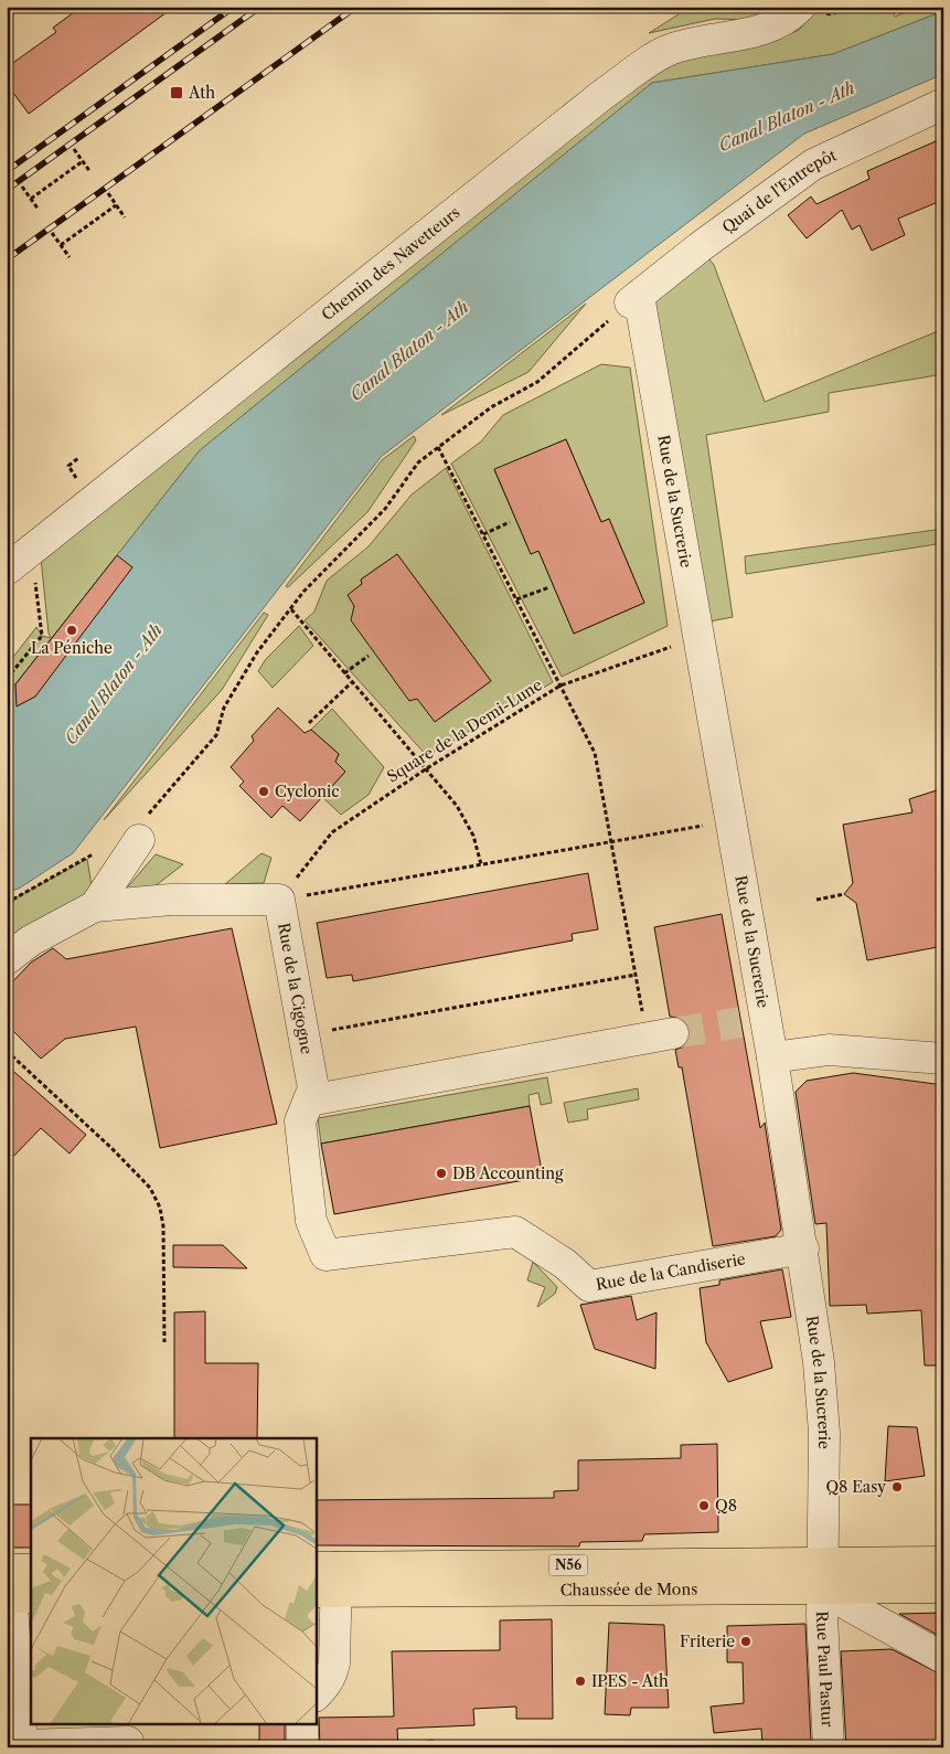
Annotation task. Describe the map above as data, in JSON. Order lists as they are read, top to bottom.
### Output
{
  "streets": {
    "main road": ["N56", "Chaussée de Mons"],
    "street": [
      "Quai de l'Entrepôt",
      "Chemin des Navetteurs",
      "Rue de la Sucrerie",
      "Rue de la Cigogne",
      "Rue de la Candiserie",
      "Rue Paul Pastur"
    ],
    "path": ["Square de la Demi-Lune"]
  },
  "crossings": [
    ["Quai de l'Entrepôt", "Rue de la Sucrerie"],
    ["Rue de la Sucrerie", "Square de la Demi-Lune"],
    ["Rue de la Sucrerie", "Rue de la Candiserie"],
    ["Rue de la Sucrerie", "Chaussée de Mons"],
    ["Rue de la Sucrerie", "Rue Paul Pastur"],
    ["Square de la Demi-Lune", "Rue de la Cigogne"],
    ["Rue de la Cigogne", "Rue de la Candiserie"],
    ["Chaussée de Mons", "Rue Paul Pastur"]
  ],
  "water": ["Canal Blaton - Ath"],
  "places": {
    "transit": ["Ath"],
    "other": [
      "La Péniche",
      "Cyclonic",
      "DB Accounting",
      "Q8 Easy",
      "Q8",
      "Friterie",
      "IPES - Ath"
    ]
  }
}
